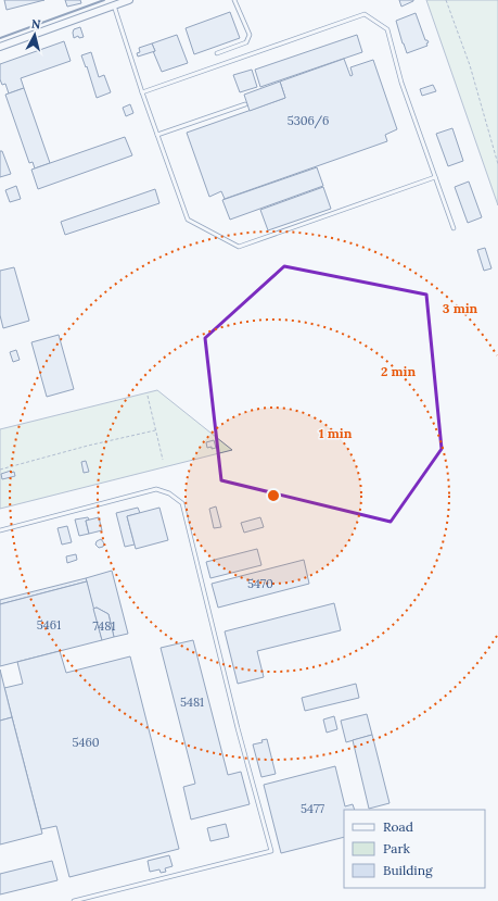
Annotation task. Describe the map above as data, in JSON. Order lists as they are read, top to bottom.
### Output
{
  "house_numbers": [
    "5306/6",
    "5470",
    "5461",
    "7481",
    "5481",
    "5460",
    "5477"
  ],
  "legend": ["Road", "Park", "Building"],
  "north": "top",
  "rings": ["3 min", "2 min", "1 min"]
}
